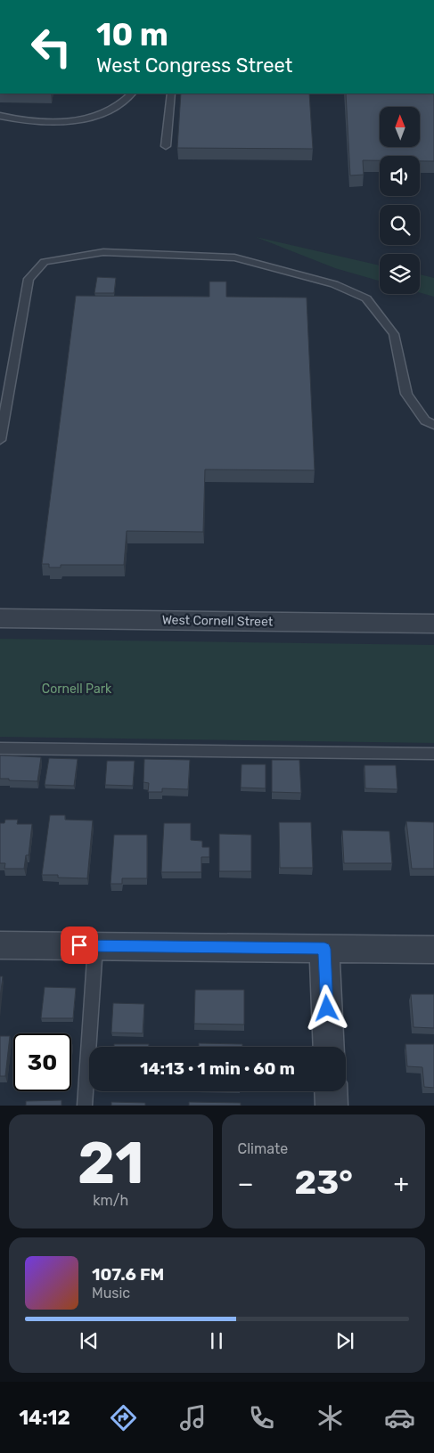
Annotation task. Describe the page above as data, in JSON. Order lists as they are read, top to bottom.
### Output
{
  "streets": {
    "street": ["West Cornell Street"]
  },
  "parks": ["Cornell Park"],
  "north": "top",
  "page": {
    "turn": ["10 m", "West Congress Street"],
    "limit": "30",
    "trip": "14:13 · 1 min · 60 m",
    "tile": [
      ["21", "km/h"],
      "Climate"
    ],
    "heat": ["−", "23°", "+"],
    "song": ["107.6 FM", "Music"],
    "tabs": "14:12"
  }
}
